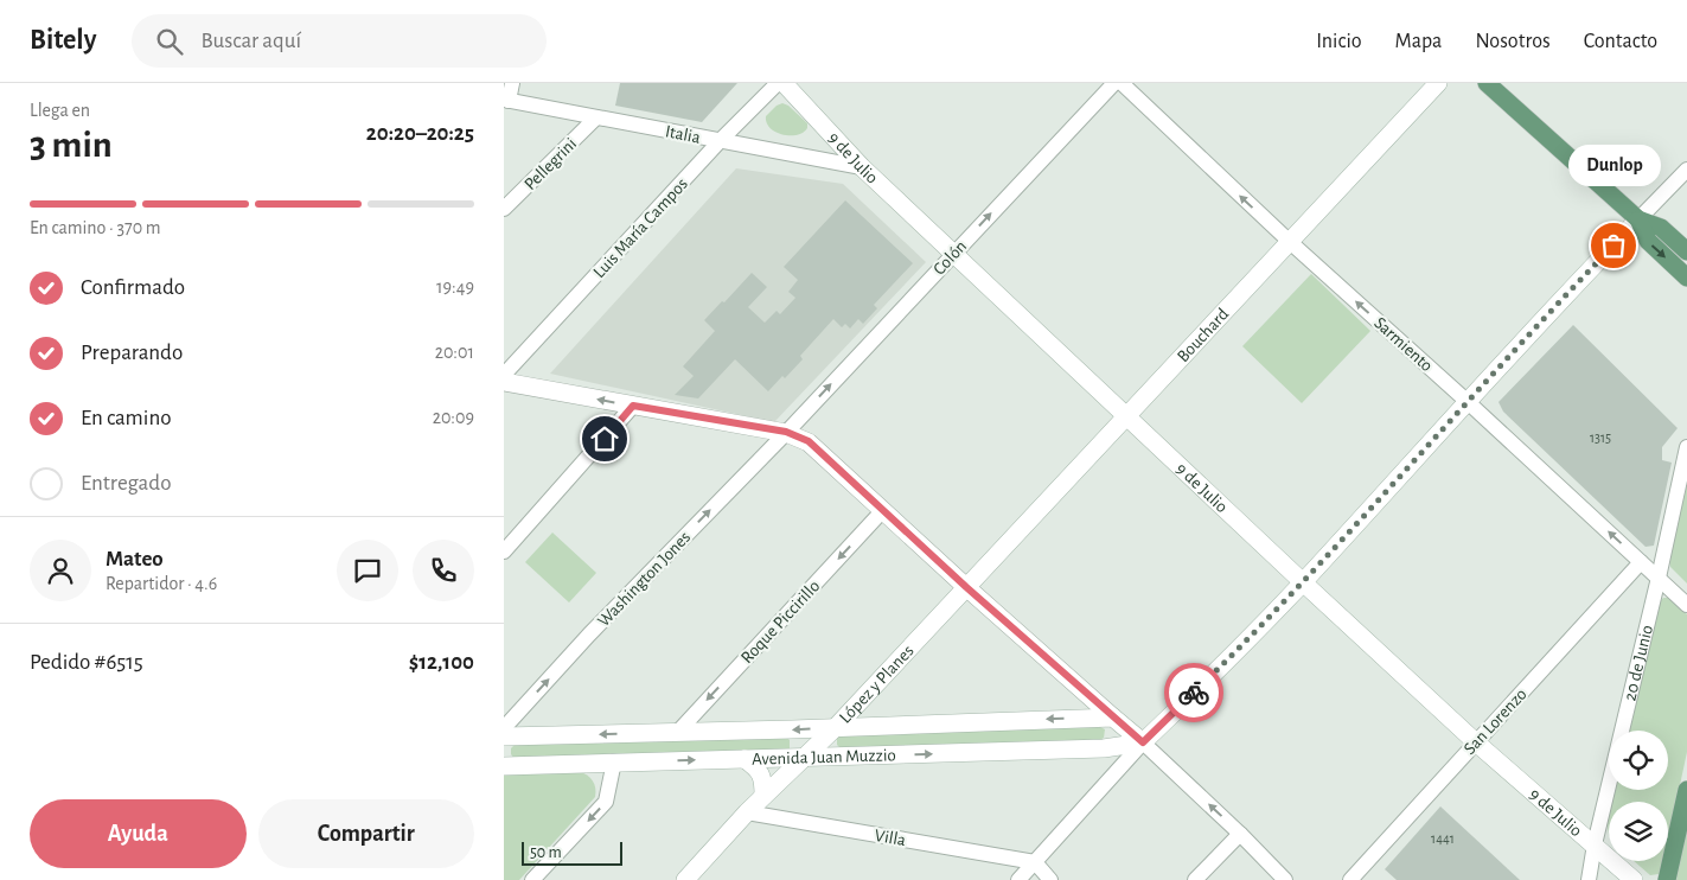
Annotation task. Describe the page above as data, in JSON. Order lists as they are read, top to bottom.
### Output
{
  "streets": {
    "main road": [
      "9 de Julio",
      "Bouchard",
      "López y Planes",
      "Avenida Juan Muzzio"
    ],
    "street": [
      "Italia",
      "Pellegrini",
      "Luis María Campos",
      "Colón",
      "Sarmiento",
      "Washington Jones",
      "Roque Piccirillo",
      "20 de Junio",
      "San Lorenzo",
      "Villa"
    ]
  },
  "crossings": [
    ["Italia", "9 de Julio"],
    ["Italia", "Pellegrini"],
    ["Italia", "Luis María Campos"],
    ["9 de Julio", "Colón"],
    ["9 de Julio", "Bouchard"],
    ["9 de Julio", "20 de Junio"],
    ["9 de Julio", "San Lorenzo"],
    ["Colón", "Washington Jones"],
    ["Bouchard", "Sarmiento"],
    ["Bouchard", "López y Planes"],
    ["Sarmiento", "20 de Junio"],
    ["Sarmiento", "San Lorenzo"],
    ["Roque Piccirillo", "Avenida Juan Muzzio"],
    ["López y Planes", "Avenida Juan Muzzio"],
    ["López y Planes", "Villa"]
  ],
  "one_way": ["Colón", "Sarmiento", "Roque Piccirillo"],
  "places": ["Dunlop"],
  "house_numbers": ["1315", "1441"],
  "scale_bar": "50 m",
  "page": {
    "header": "Bitely",
    "search": "Buscar aquí",
    "nav": [
      "Inicio",
      "Mapa",
      "Nosotros",
      "Contacto"
    ],
    "heading": ["3 min", "Llega en", "20:20–20:25"],
    "panel": [
      "Mateo",
      "Repartidor · 4.6",
      "Pedido #6515",
      "$12,100"
    ],
    "bubble": "Dunlop",
    "bar": "En camino · 370 m",
    "list": [
      ["Confirmado", "19:49"],
      ["Preparando", "20:01"],
      ["En camino", "20:09"],
      "Entregado"
    ],
    "buttons": ["Ayuda", "Compartir"],
    "scale": "50 m"
  }
}
